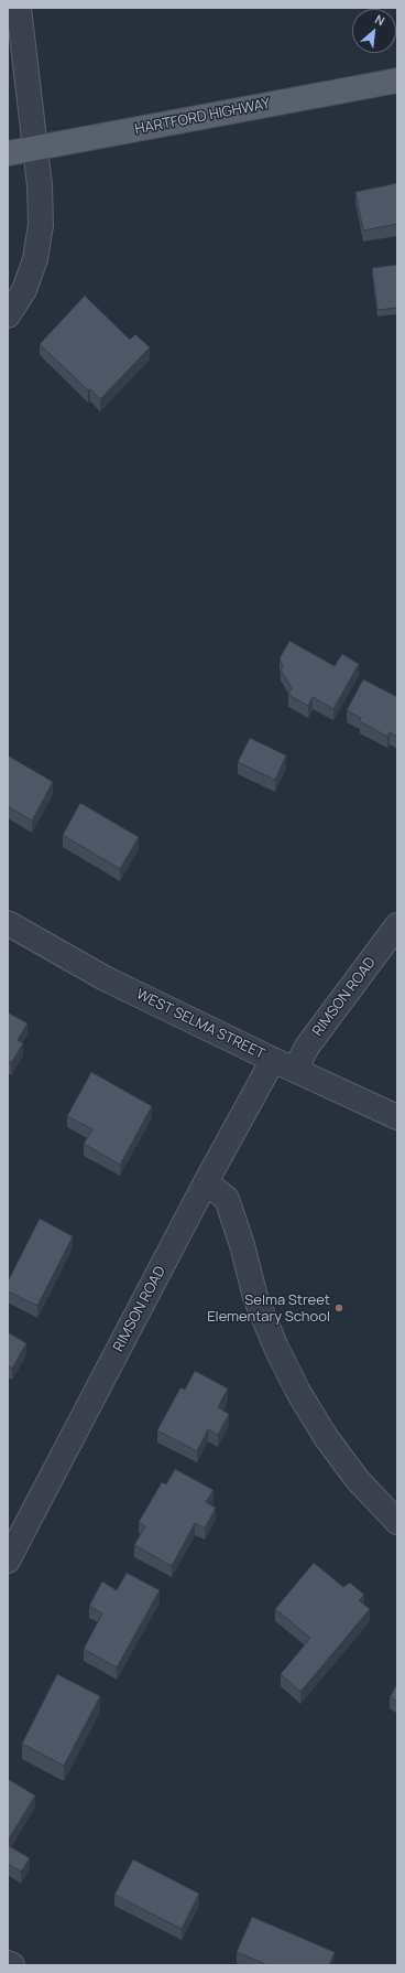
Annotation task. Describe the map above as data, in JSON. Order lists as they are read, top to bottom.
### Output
{
  "streets": {
    "main road": ["HARTFORD HIGHWAY"],
    "street": ["RIMSON ROAD", "WEST SELMA STREET"]
  },
  "crossings": [
    ["RIMSON ROAD", "WEST SELMA STREET"]
  ],
  "places": ["Selma Street Elementary School"],
  "north": "top right"
}
